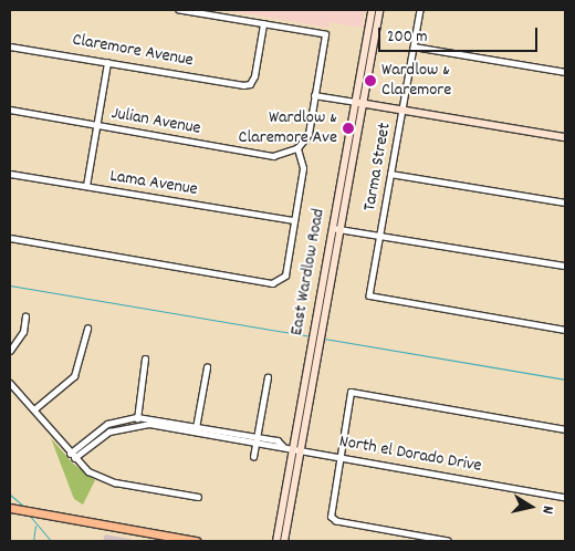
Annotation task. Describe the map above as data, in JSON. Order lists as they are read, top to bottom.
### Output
{
  "streets": {
    "main road": ["East Wardlow Road"],
    "street": [
      "Claremore Avenue",
      "Julian Avenue",
      "Tarma Street",
      "Lama Avenue",
      "North el Dorado Drive"
    ]
  },
  "crossings": [
    ["East Wardlow Road", "North el Dorado Drive"]
  ],
  "places": ["Wardlow & Claremore", "Wardlow & Claremore Ave"],
  "scale_bar": "200 m",
  "north": "right"
}
